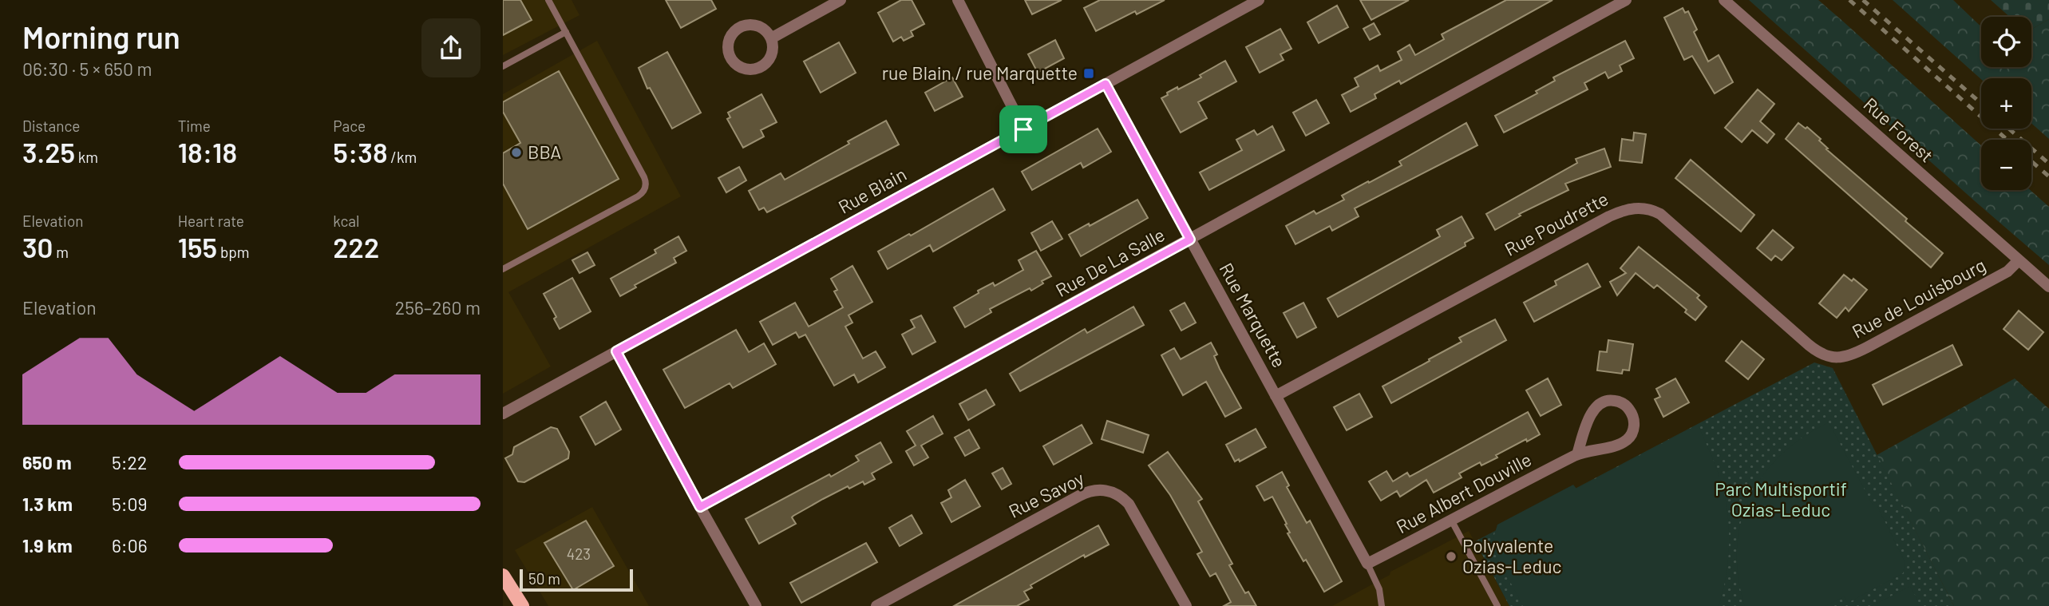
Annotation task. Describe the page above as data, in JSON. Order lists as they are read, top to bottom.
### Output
{
  "streets": {
    "street": [
      "Rue Forest",
      "Rue Blain",
      "Rue Poudrette",
      "Rue De La Salle",
      "Rue de Louisbourg",
      "Rue Marquette",
      "Rue Albert Douville",
      "Rue Savoy"
    ]
  },
  "crossings": [
    ["Rue Forest", "Rue de Louisbourg"],
    ["Rue Blain", "Rue Marquette"],
    ["Rue Poudrette", "Rue de Louisbourg"],
    ["Rue Poudrette", "Rue Marquette"],
    ["Rue De La Salle", "Rue Marquette"],
    ["Rue Marquette", "Rue Albert Douville"]
  ],
  "parks": ["Parc Multisportif Ozias-Leduc"],
  "places": {
    "transit": ["rue Blain / rue Marquette"],
    "other": ["BBA", "Polyvalente Ozias-Leduc"]
  },
  "house_numbers": ["423"],
  "scale_bar": "50 m",
  "page": {
    "heading": ["Morning run", "06:30 · 5 × 650 m"],
    "map_buttons": ["+", "−"],
    "stats": [
      ["Distance", "3.25 km"],
      ["Time", "18:18"],
      ["Pace", "5:38 /km"],
      ["Elevation", "30 m"],
      ["Heart rate", "155 bpm"],
      ["kcal", "222"]
    ],
    "chart": ["Elevation", "256–260 m"],
    "list": [
      {
        "name": "650 m",
        "note": "5:22"
      },
      {
        "name": "1.3 km",
        "note": "5:09"
      },
      {
        "name": "1.9 km",
        "note": "6:06"
      }
    ],
    "scale": "50 m"
  }
}
